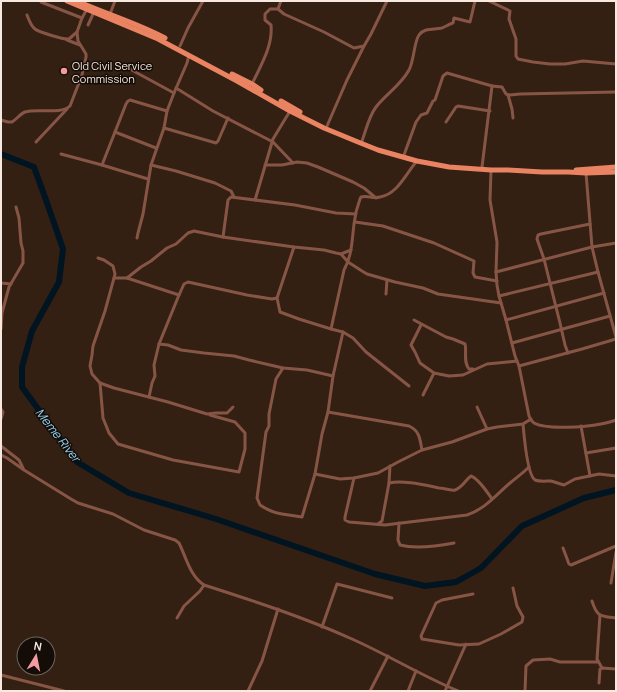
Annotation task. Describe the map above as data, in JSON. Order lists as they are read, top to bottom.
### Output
{
  "water": ["Meme River"],
  "places": ["Old Civil Service Commission"],
  "north": "top"
}
